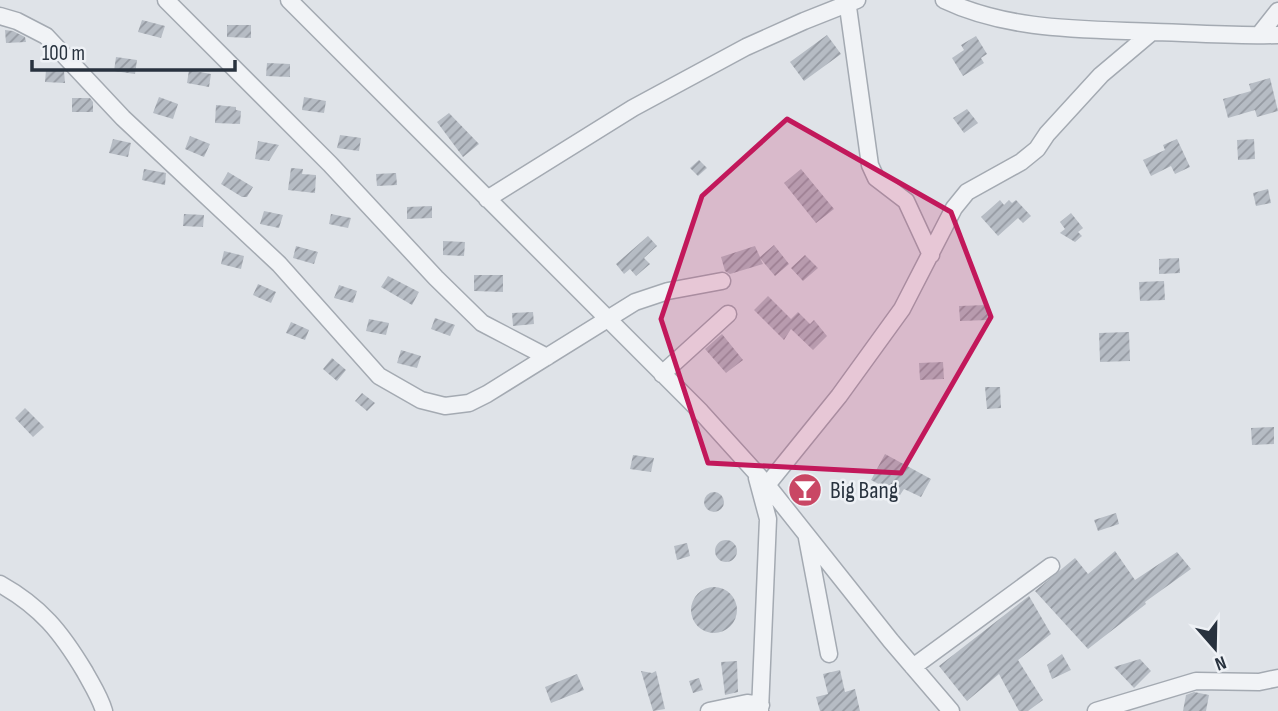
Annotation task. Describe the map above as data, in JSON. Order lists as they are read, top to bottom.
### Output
{
  "places": {
    "bar": ["Big Bang"]
  },
  "scale_bar": "100 m",
  "north": "bottom"
}
